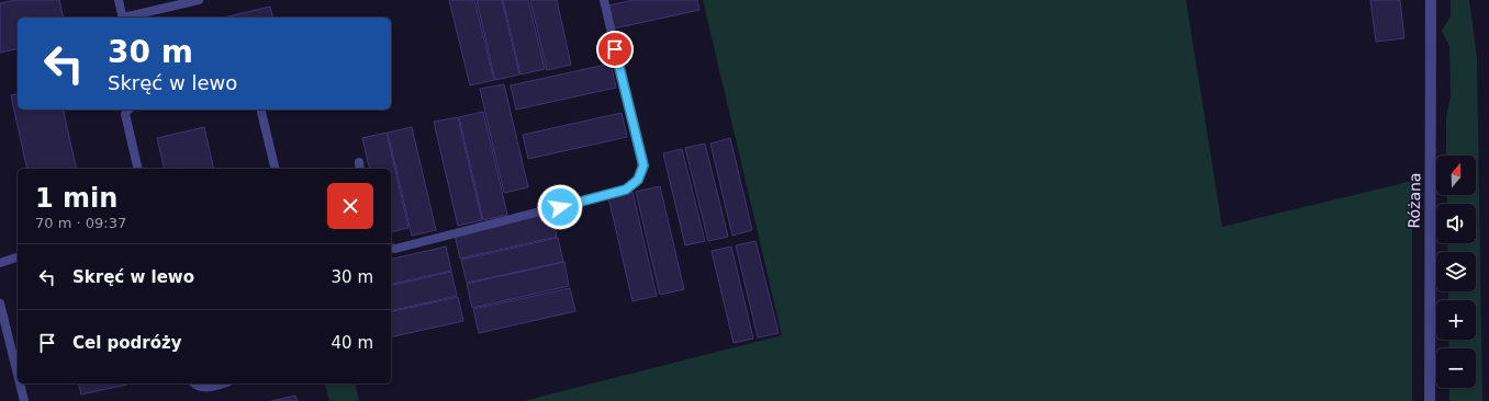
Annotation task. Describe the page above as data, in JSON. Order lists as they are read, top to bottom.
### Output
{
  "streets": {
    "street": ["Różana"]
  },
  "north": "top",
  "page": {
    "turn": ["30 m", "Skręć w lewo"],
    "map_buttons": ["+", "−"],
    "heading": ["1 min", "70 m · 09:37"],
    "list": [
      {
        "name": "Skręć w lewo",
        "value": "30 m"
      },
      {
        "name": "Cel podróży",
        "value": "40 m"
      }
    ]
  }
}
